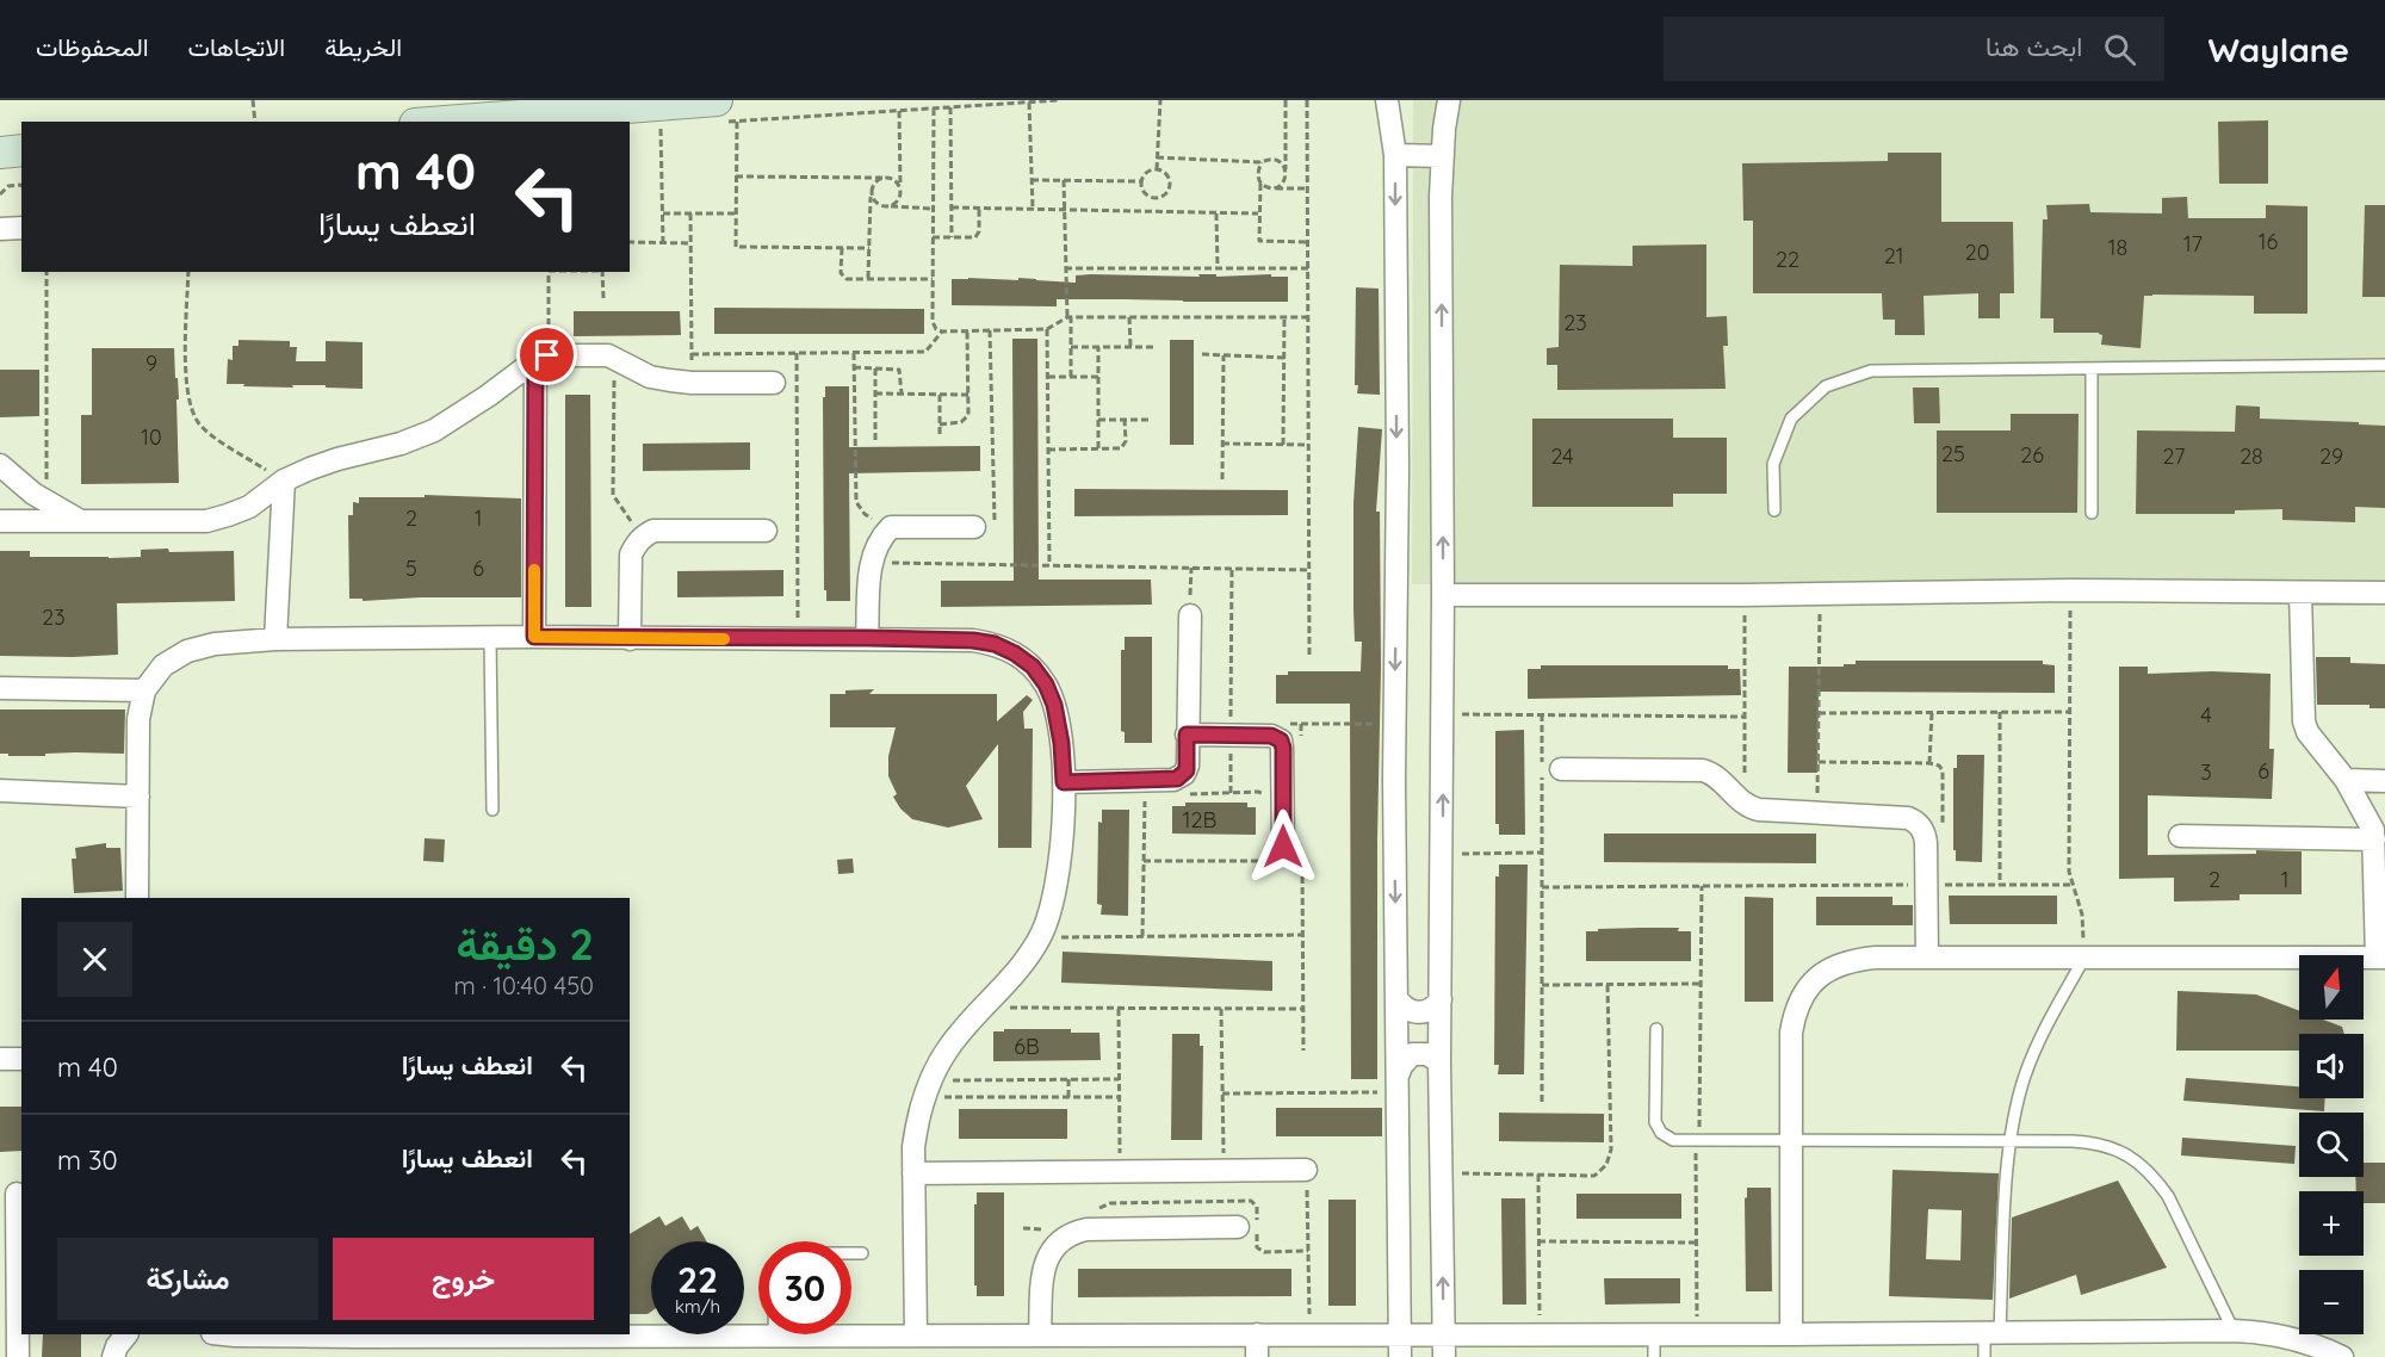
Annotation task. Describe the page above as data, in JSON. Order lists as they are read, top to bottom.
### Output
{
  "house_numbers": [
    "16",
    "17",
    "18",
    "20",
    "21",
    "22",
    "23",
    "9",
    "10",
    "25",
    "26",
    "24",
    "27",
    "28",
    "29",
    "2",
    "1",
    "5",
    "6",
    "23",
    "4",
    "6",
    "3",
    "12B",
    "2",
    "1",
    "6B"
  ],
  "north": "top",
  "page": {
    "header": "Waylane",
    "search": "ابحث هنا",
    "nav": ["الخريطة", "الاتجاهات", "المحفوظات"],
    "turn": ["40 m", "انعطف يسارًا"],
    "heading": ["2 دقيقة", "450 m · 10:40"],
    "map_buttons": ["+", "−"],
    "list": [
      {
        "name": "انعطف يسارًا",
        "value": "40 m"
      },
      {
        "name": "انعطف يسارًا",
        "value": "30 m"
      }
    ],
    "buttons": ["خروج", "مشاركة"],
    "speed": "22 km/h",
    "limit": "30"
  }
}
